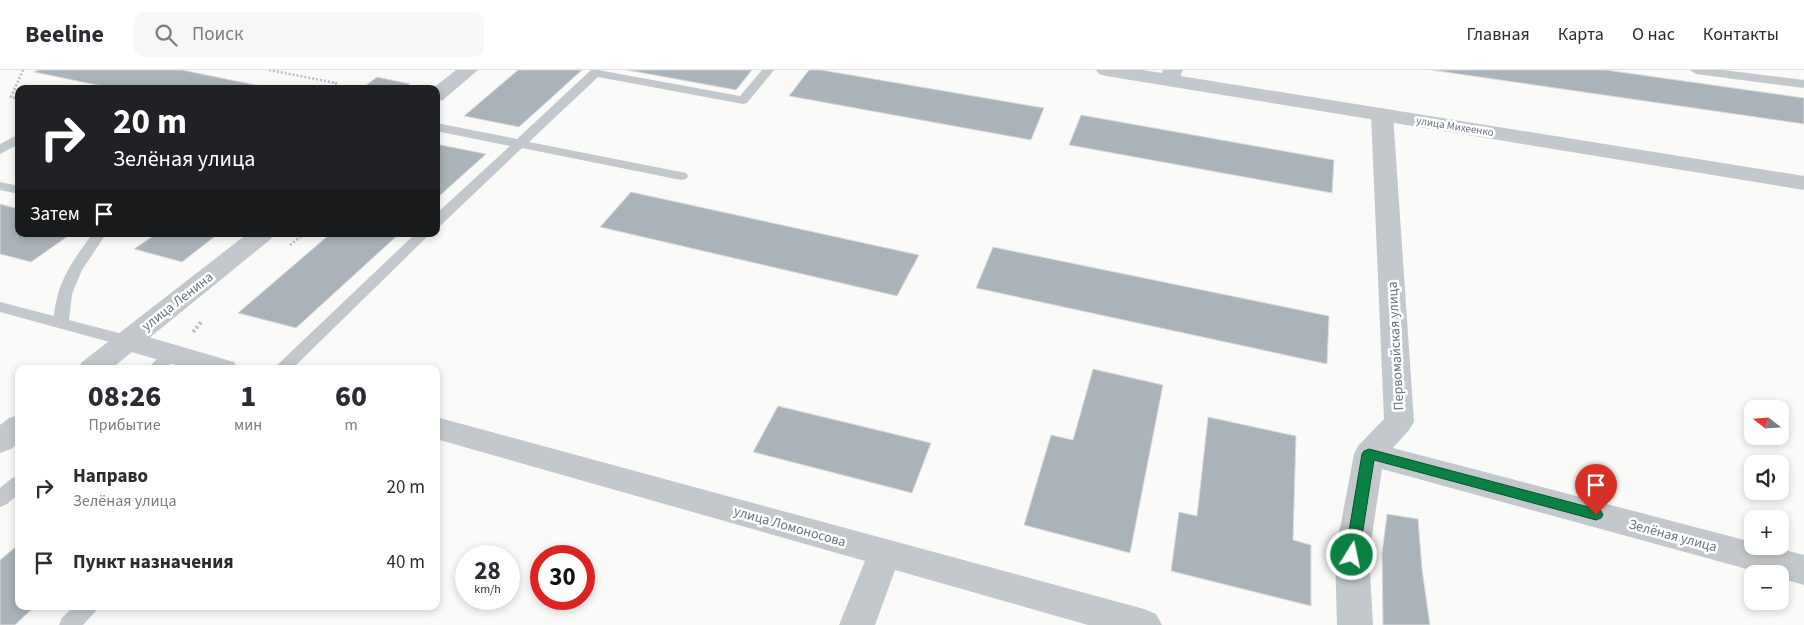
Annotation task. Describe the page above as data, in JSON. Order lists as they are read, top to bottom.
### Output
{
  "streets": {
    "street": [
      "улица Михеенко",
      "улица Ленина",
      "Первомайская улица",
      "улица Ломоносова",
      "Зелёная улица"
    ]
  },
  "crossings": [
    ["улица Михеенко", "Первомайская улица"],
    ["Первомайская улица", "Зелёная улица"]
  ],
  "north": "left",
  "page": {
    "header": "Beeline",
    "search": "Поиск",
    "nav": [
      "Главная",
      "Карта",
      "О нас",
      "Контакты"
    ],
    "turn": ["20 m", "Зелёная улица"],
    "then": "Затем",
    "eta": [
      "08:26",
      "Прибытие",
      "1",
      "мин",
      "60",
      "m"
    ],
    "map_buttons": ["+", "−"],
    "list": [
      {
        "name": "Направо",
        "note": "Зелёная улица",
        "value": "20 m"
      },
      {
        "name": "Пункт назначения",
        "value": "40 m"
      }
    ],
    "speed": "28 km/h",
    "limit": "30"
  }
}
